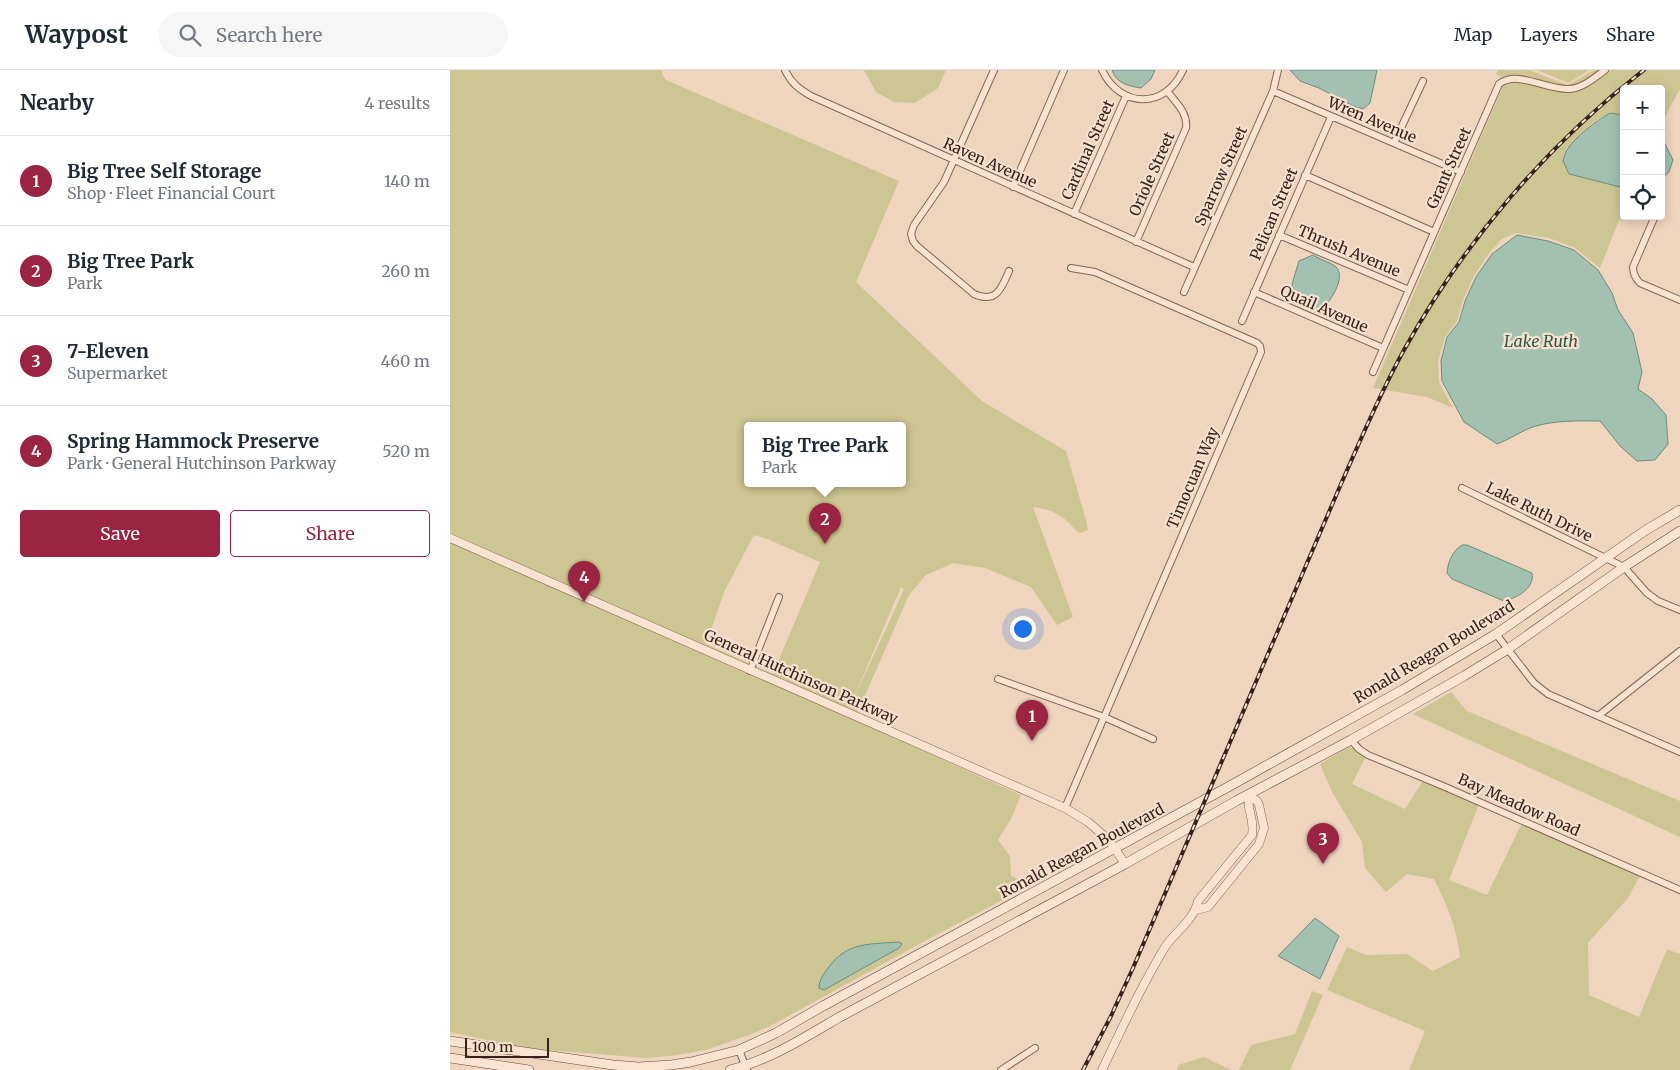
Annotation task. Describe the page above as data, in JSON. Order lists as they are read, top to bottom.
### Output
{
  "streets": {
    "main road": ["Ronald Reagan Boulevard"],
    "street": [
      "Wren Avenue",
      "Cardinal Street",
      "Raven Avenue",
      "Grant Street",
      "Oriole Street",
      "Sparrow Street",
      "Pelican Street",
      "Thrush Avenue",
      "Quail Avenue",
      "Timocuan Way",
      "Lake Ruth Drive",
      "General Hutchinson Parkway",
      "Bay Meadow Road"
    ]
  },
  "crossings": [
    ["Wren Avenue", "Grant Street"],
    ["Wren Avenue", "Sparrow Street"],
    ["Wren Avenue", "Pelican Street"],
    ["Cardinal Street", "Raven Avenue"],
    ["Raven Avenue", "Oriole Street"],
    ["Raven Avenue", "Sparrow Street"],
    ["Grant Street", "Thrush Avenue"],
    ["Grant Street", "Quail Avenue"],
    ["Pelican Street", "Thrush Avenue"],
    ["Pelican Street", "Quail Avenue"],
    ["Timocuan Way", "General Hutchinson Parkway"],
    ["Lake Ruth Drive", "Ronald Reagan Boulevard"],
    ["Ronald Reagan Boulevard", "General Hutchinson Parkway"],
    ["Ronald Reagan Boulevard", "Bay Meadow Road"]
  ],
  "water": ["Lake Ruth"],
  "scale_bar": "100 m",
  "page": {
    "header": "Waypost",
    "search": "Search here",
    "nav": ["Map", "Layers", "Share"],
    "heading": ["Nearby", "4 results"],
    "map_buttons": ["+", "−"],
    "list": [
      {
        "mark": "1",
        "name": "Big Tree Self Storage",
        "note": "Shop · Fleet Financial Court",
        "value": "140 m"
      },
      {
        "mark": "2",
        "name": "Big Tree Park",
        "note": "Park",
        "value": "260 m"
      },
      {
        "mark": "3",
        "name": "7-Eleven",
        "note": "Supermarket",
        "value": "460 m"
      },
      {
        "mark": "4",
        "name": "Spring Hammock Preserve",
        "note": "Park · General Hutchinson Parkway",
        "value": "520 m"
      }
    ],
    "popup": ["Big Tree Park", "Park"],
    "buttons": ["Save", "Share"],
    "pins": [
      "2",
      "4",
      "1",
      "3"
    ],
    "scale": "100 m"
  }
}
